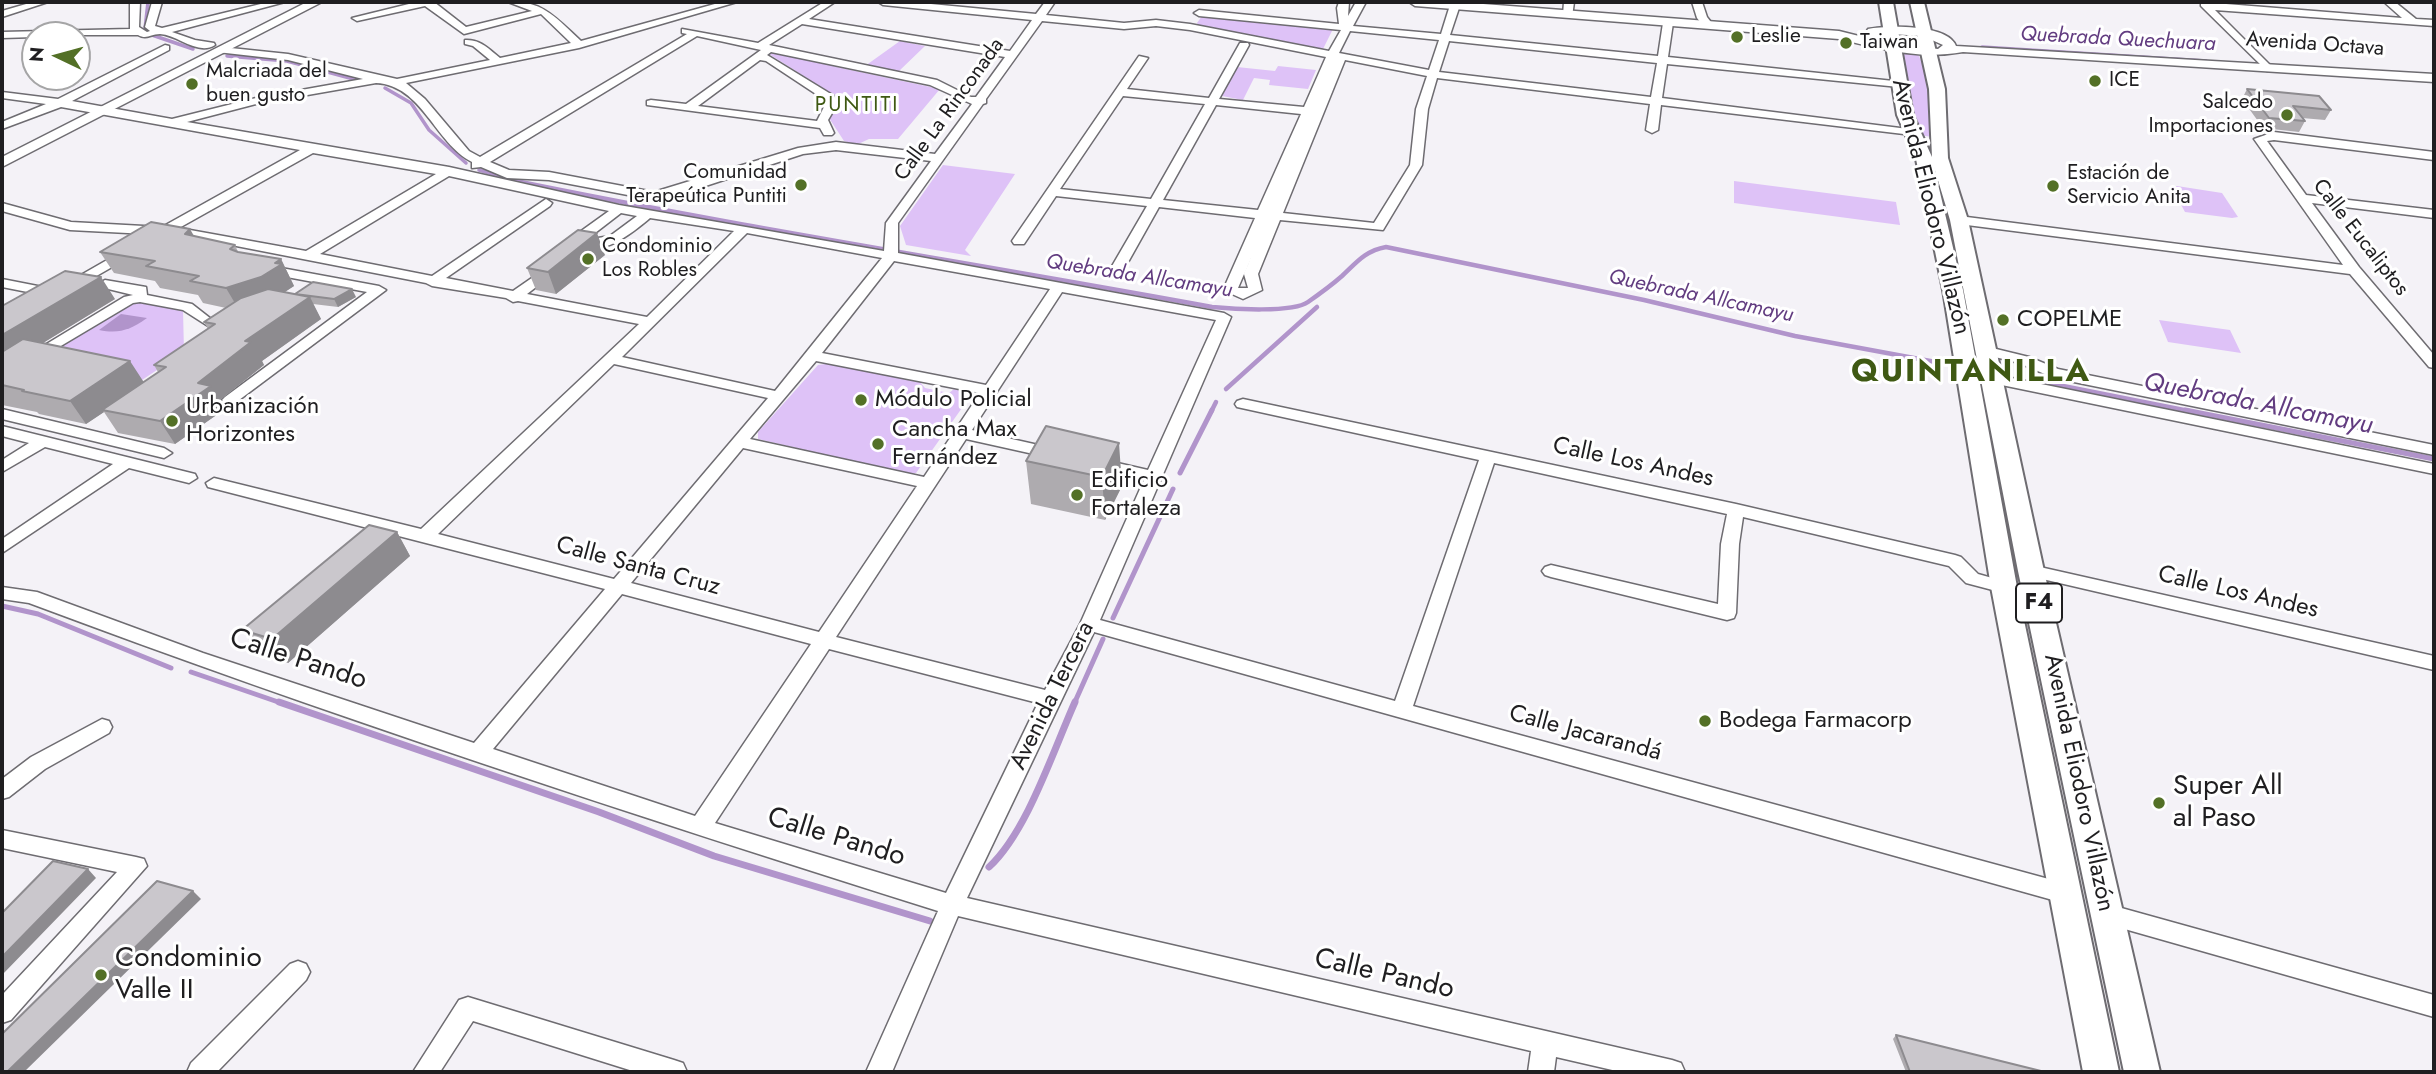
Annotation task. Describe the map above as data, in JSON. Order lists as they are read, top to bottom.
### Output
{
  "streets": {
    "highway": ["Avenida Eliodoro Villazón", "F4"],
    "main road": ["Avenida Octava"],
    "street": [
      "Calle La Rinconada",
      "Calle Eucaliptos",
      "Calle Los Andes",
      "Calle Santa Cruz",
      "Calle Pando",
      "Avenida Tercera",
      "Calle Jacarandá"
    ]
  },
  "crossings": [
    ["Avenida Octava", "Avenida Eliodoro Villazón"],
    ["Avenida Eliodoro Villazón", "Calle Los Andes"],
    ["Avenida Eliodoro Villazón", "Calle Jacarandá"],
    ["Calle Santa Cruz", "Avenida Tercera"],
    ["Calle Pando", "Avenida Tercera"],
    ["Avenida Tercera", "Calle Jacarandá"]
  ],
  "districts": ["PUNTITI", "QUINTANILLA"],
  "water": ["Quebrada Quechuara", "Quebrada Allcamayu"],
  "places": [
    "Leslie",
    "Taiwan",
    "ICE",
    "Malcriada del buen gusto",
    "Salcedo Importaciones",
    "Comunidad Terapeútica Puntiti",
    "Estación de Servicio Anita",
    "Condominio Los Robles",
    "COPELME",
    "Módulo Policial",
    "Urbanización Horizontes",
    "Cancha Max Fernández",
    "Edificio Fortaleza",
    "Bodega Farmacorp",
    "Super All al Paso",
    "Condominio Valle II"
  ],
  "north": "left"
}
